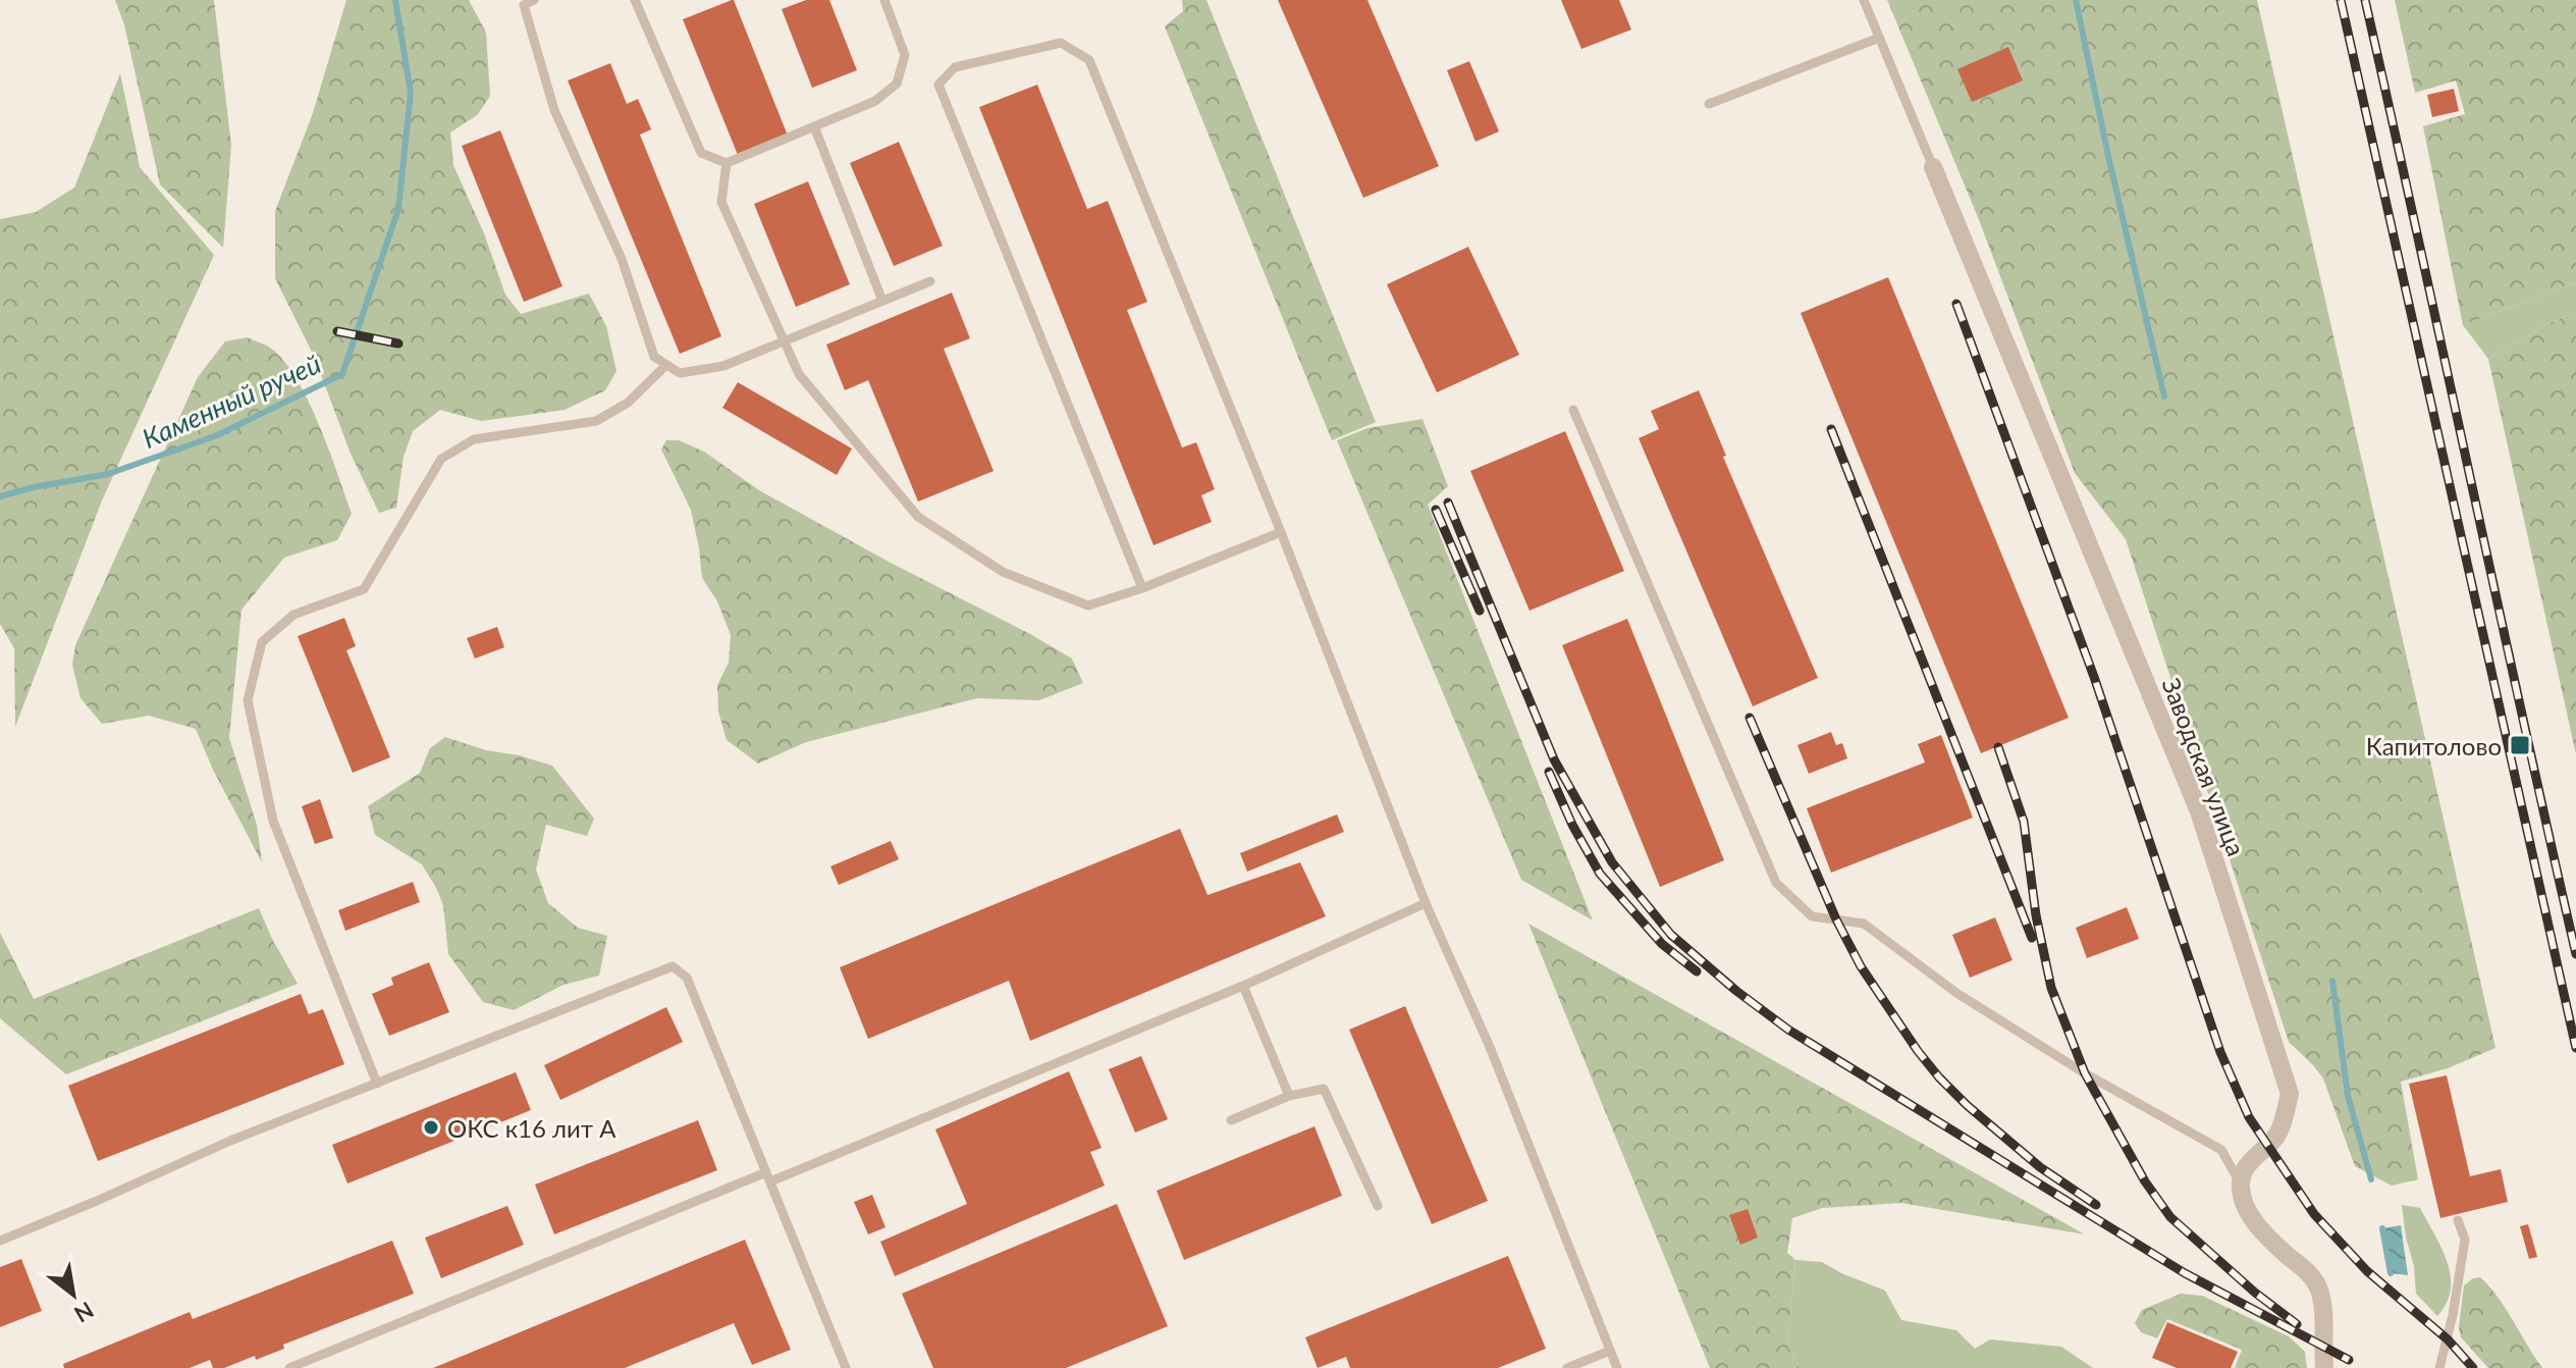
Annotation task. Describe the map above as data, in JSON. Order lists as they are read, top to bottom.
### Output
{
  "streets": {
    "street": ["Заводская улица"]
  },
  "water": ["Каменный ручей"],
  "places": {
    "transit": ["Капитолово"],
    "other": ["ОКС к16 лит А"]
  },
  "north": "bottom right"
}
